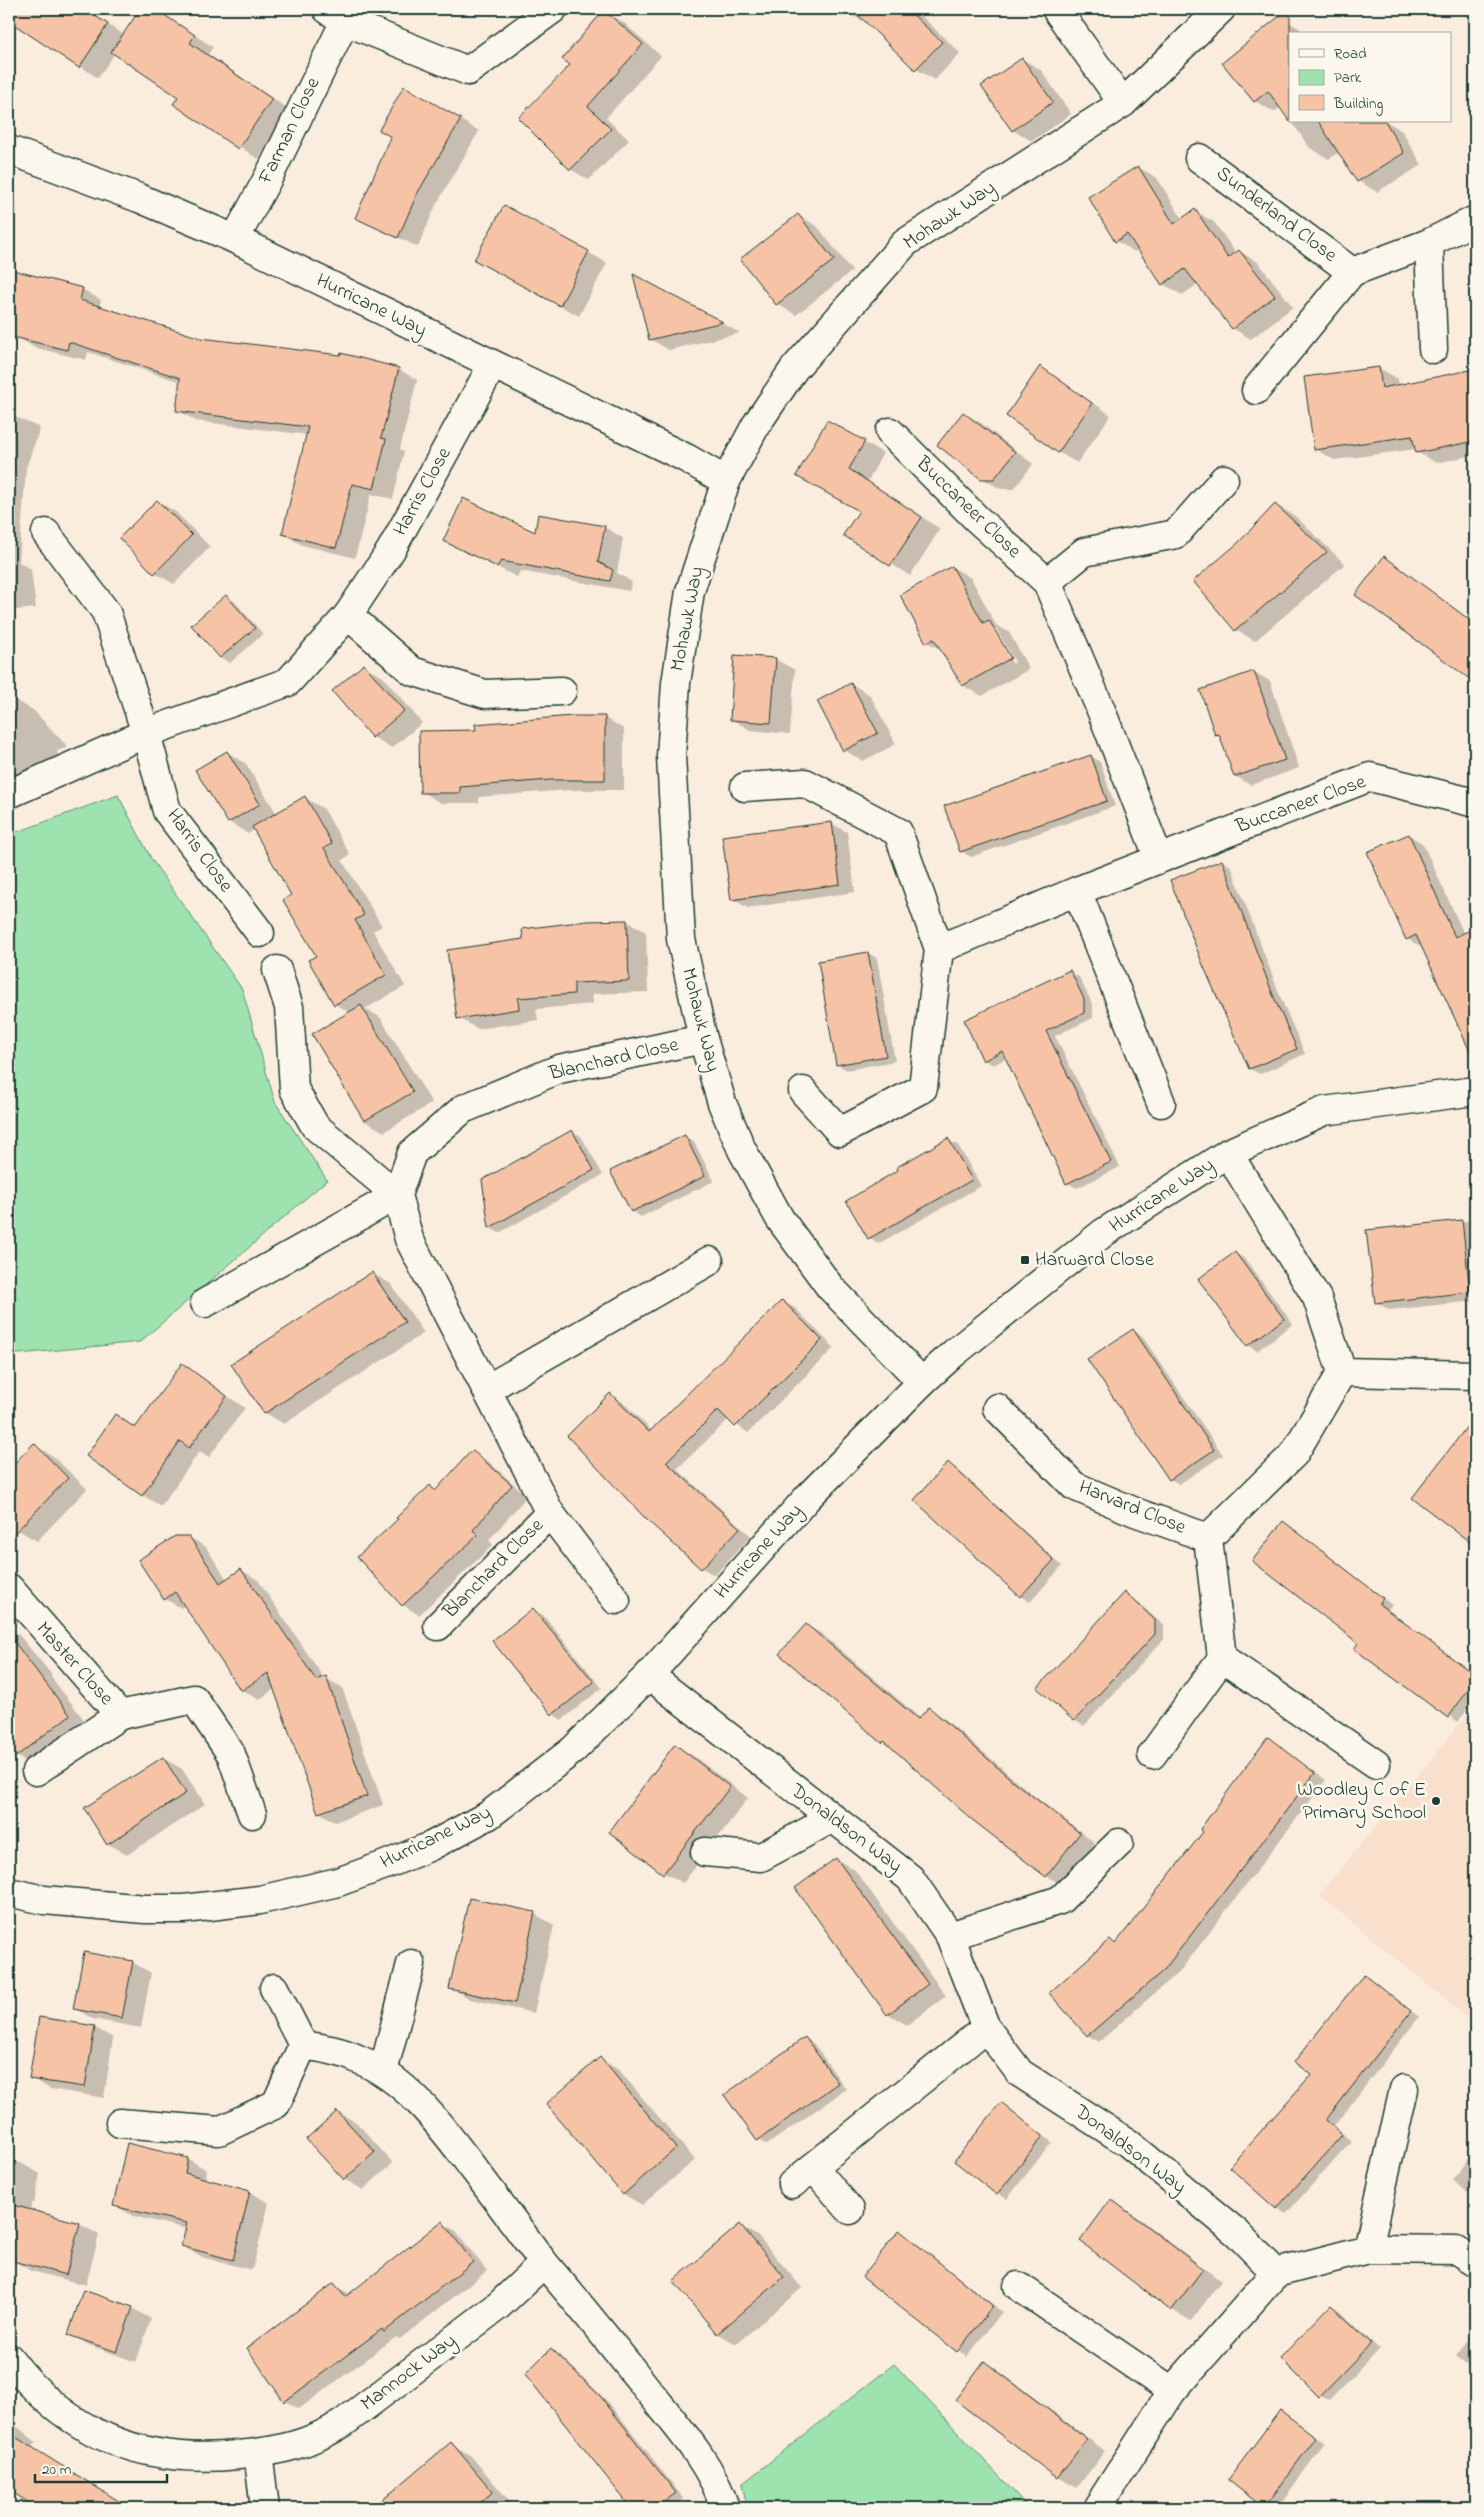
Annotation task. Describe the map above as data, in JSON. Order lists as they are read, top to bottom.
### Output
{
  "streets": {
    "street": [
      "Farman Close",
      "Sunderland Close",
      "Mohawk Way",
      "Hurricane Way",
      "Harris Close",
      "Buccaneer Close",
      "Blanchard Close",
      "Harvard Close",
      "Master Close",
      "Donaldson Way",
      "Mannock Way"
    ]
  },
  "crossings": [
    ["Farman Close", "Hurricane Way"],
    ["Mohawk Way", "Hurricane Way"],
    ["Mohawk Way", "Blanchard Close"],
    ["Hurricane Way", "Harris Close"],
    ["Hurricane Way", "Donaldson Way"]
  ],
  "places": {
    "transit": ["Harward Close"],
    "other": ["Woodley C of E Primary School"]
  },
  "legend": ["Road", "Park", "Building"],
  "scale_bar": "20 m"
}
